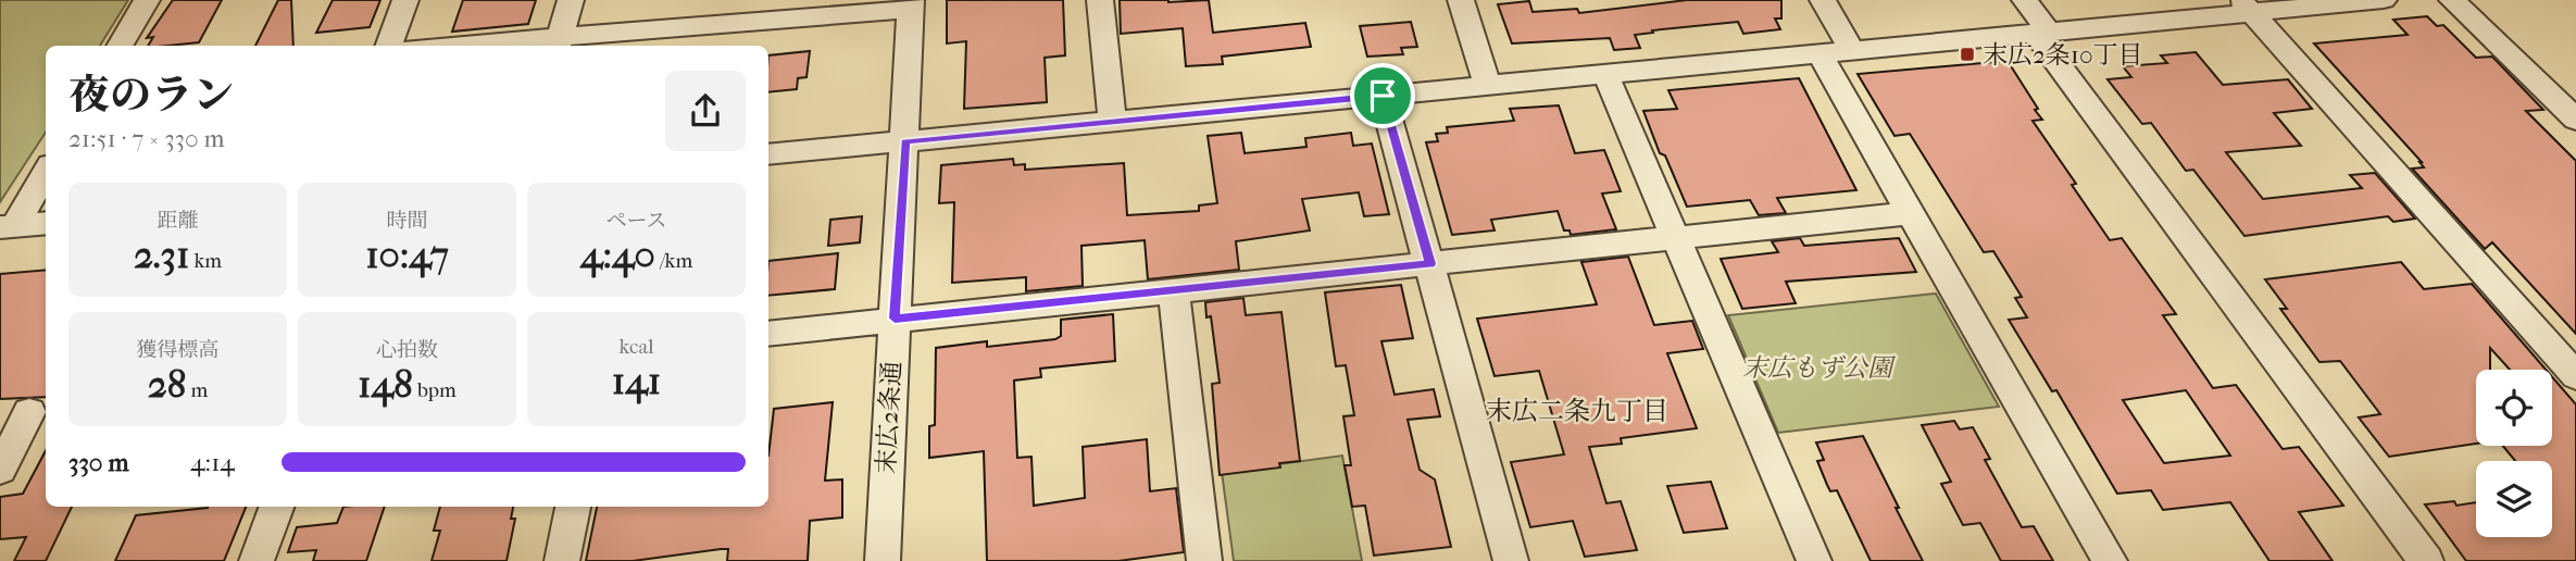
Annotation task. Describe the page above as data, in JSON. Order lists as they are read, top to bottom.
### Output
{
  "streets": {
    "street": ["末広2条通"]
  },
  "districts": ["末広二条九丁目"],
  "parks": ["末広もず公園"],
  "places": {
    "transit": ["末広2条10丁目"]
  },
  "page": {
    "heading": ["夜のラン", "21:51 · 7 × 330 m"],
    "stats": [
      ["距離", "2.31 km"],
      ["時間", "10:47"],
      ["ペース", "4:40 /km"],
      ["獲得標高", "28 m"],
      ["心拍数", "148 bpm"],
      ["kcal", "141"]
    ],
    "list": [
      {
        "name": "330 m",
        "note": "4:14"
      }
    ]
  }
}
